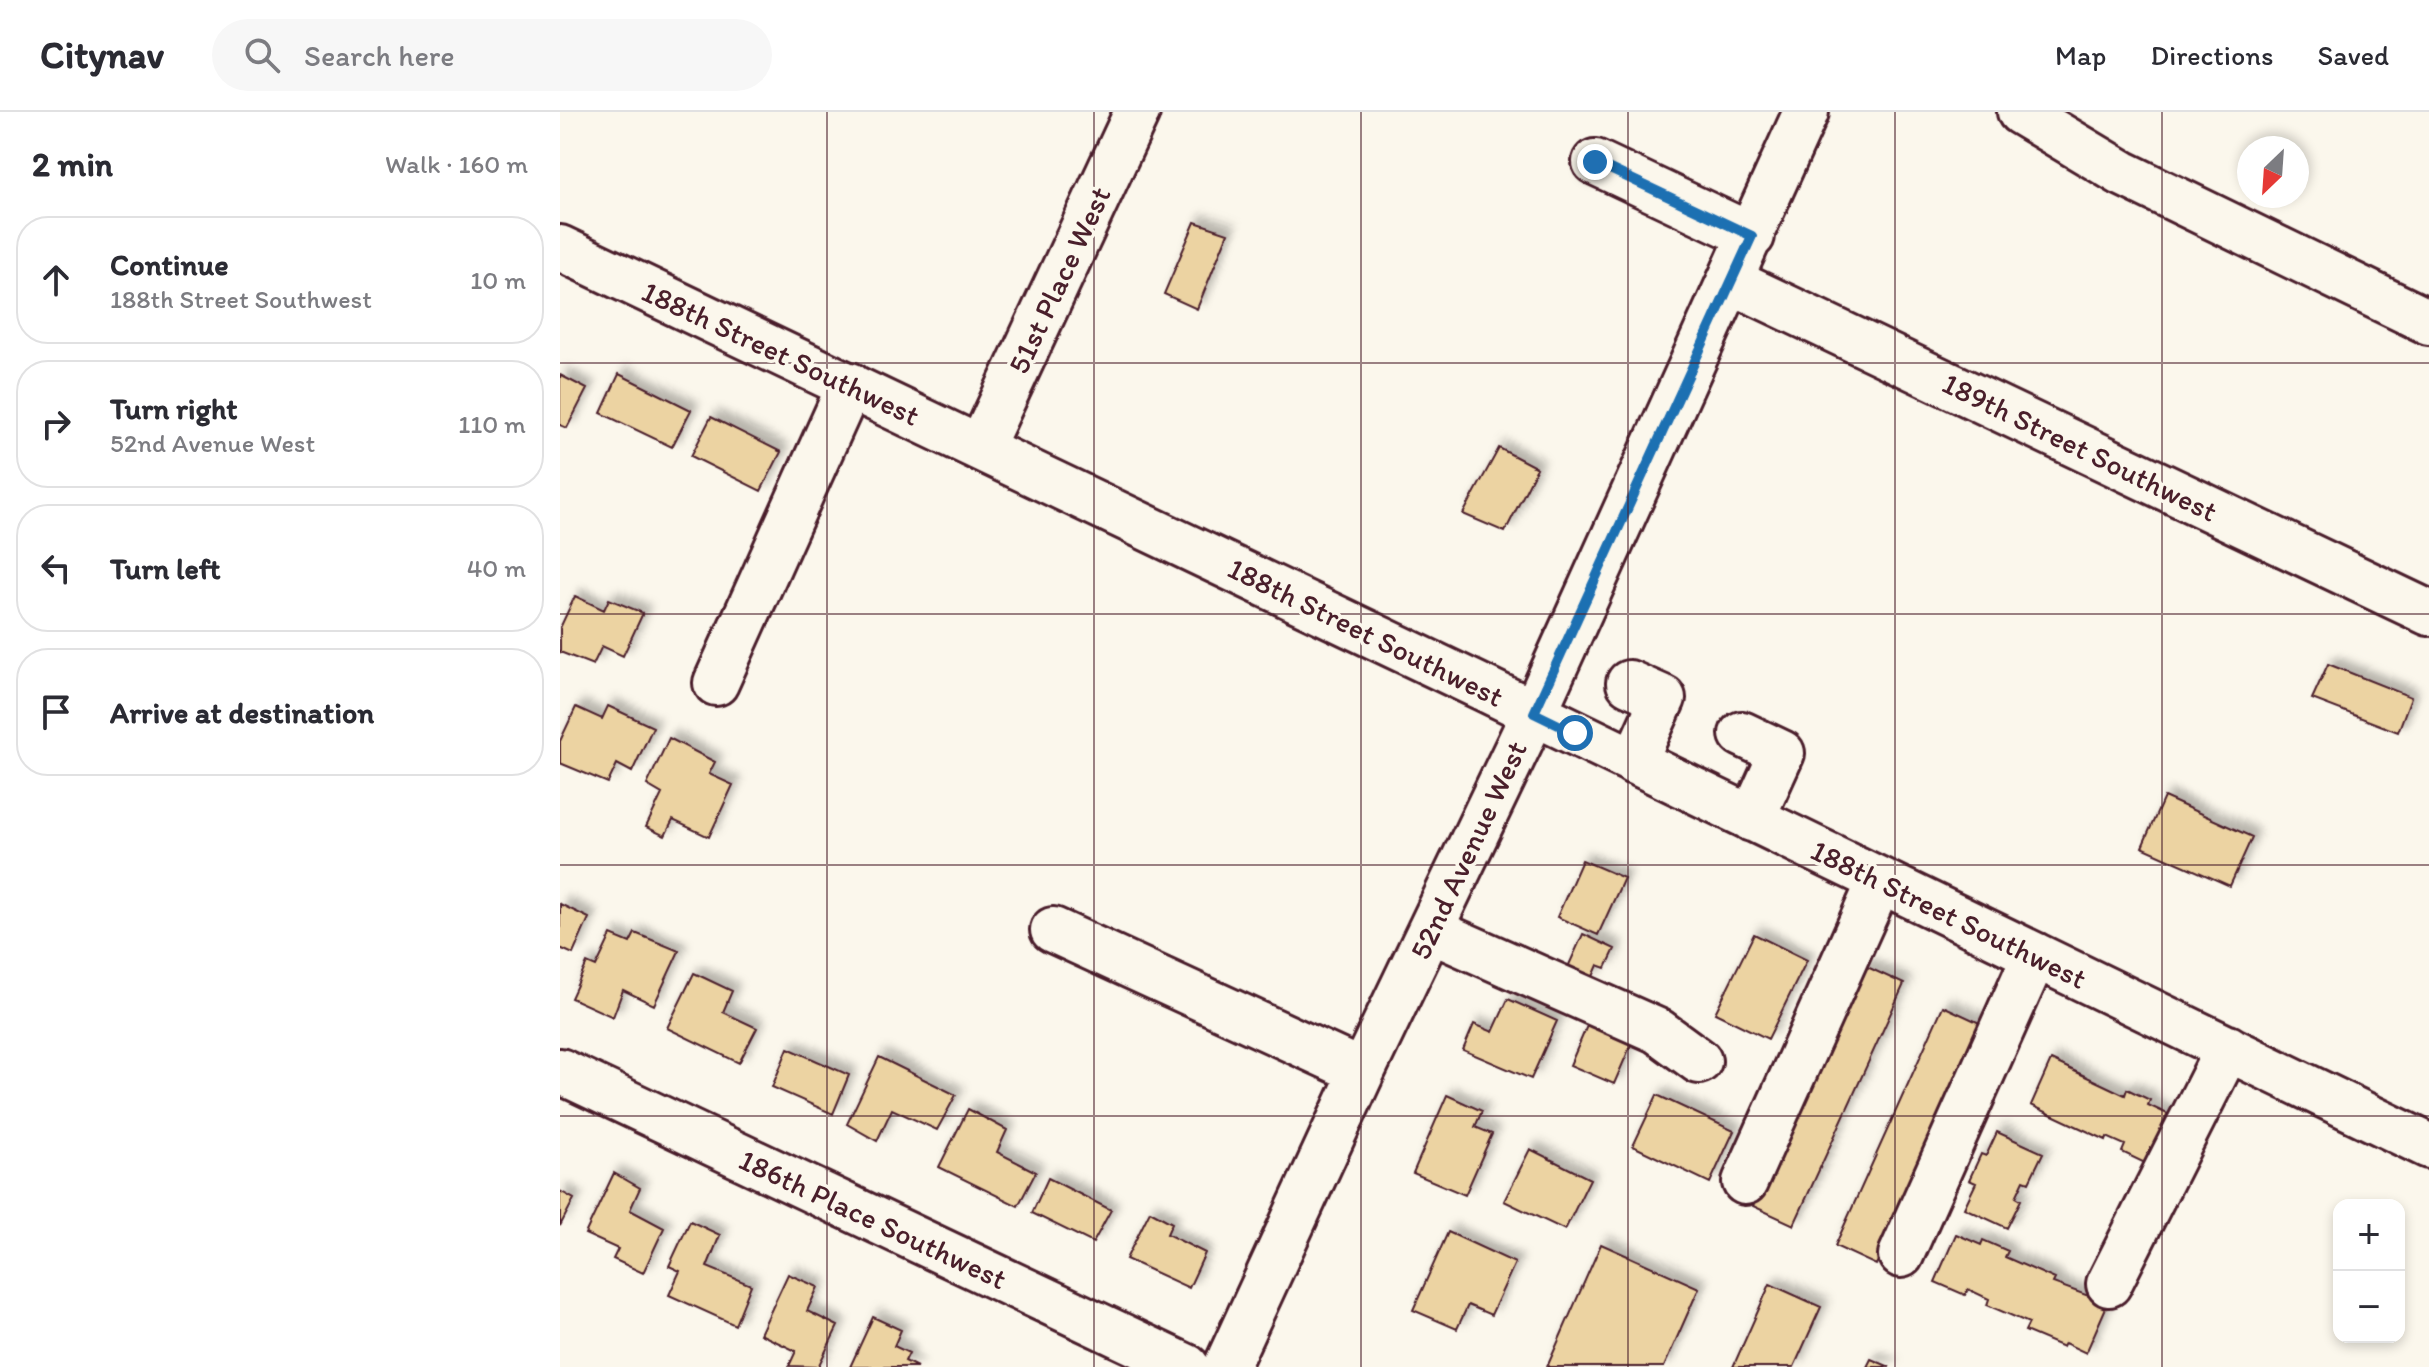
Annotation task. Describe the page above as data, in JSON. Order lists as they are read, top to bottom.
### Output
{
  "streets": {
    "street": [
      "51st Place West",
      "188th Street Southwest",
      "189th Street Southwest",
      "52nd Avenue West",
      "186th Place Southwest"
    ]
  },
  "crossings": [
    ["51st Place West", "188th Street Southwest"],
    ["188th Street Southwest", "52nd Avenue West"],
    ["189th Street Southwest", "52nd Avenue West"]
  ],
  "north": "bottom left",
  "page": {
    "header": "Citynav",
    "search": "Search here",
    "nav": ["Map", "Directions", "Saved"],
    "heading": ["2 min", "Walk · 160 m"],
    "list": [
      ["Continue", "188th Street Southwest", "10 m"],
      ["Turn right", "52nd Avenue West", "110 m"],
      ["Turn left", "40 m"],
      "Arrive at destination"
    ],
    "map_buttons": ["+", "−"]
  }
}
